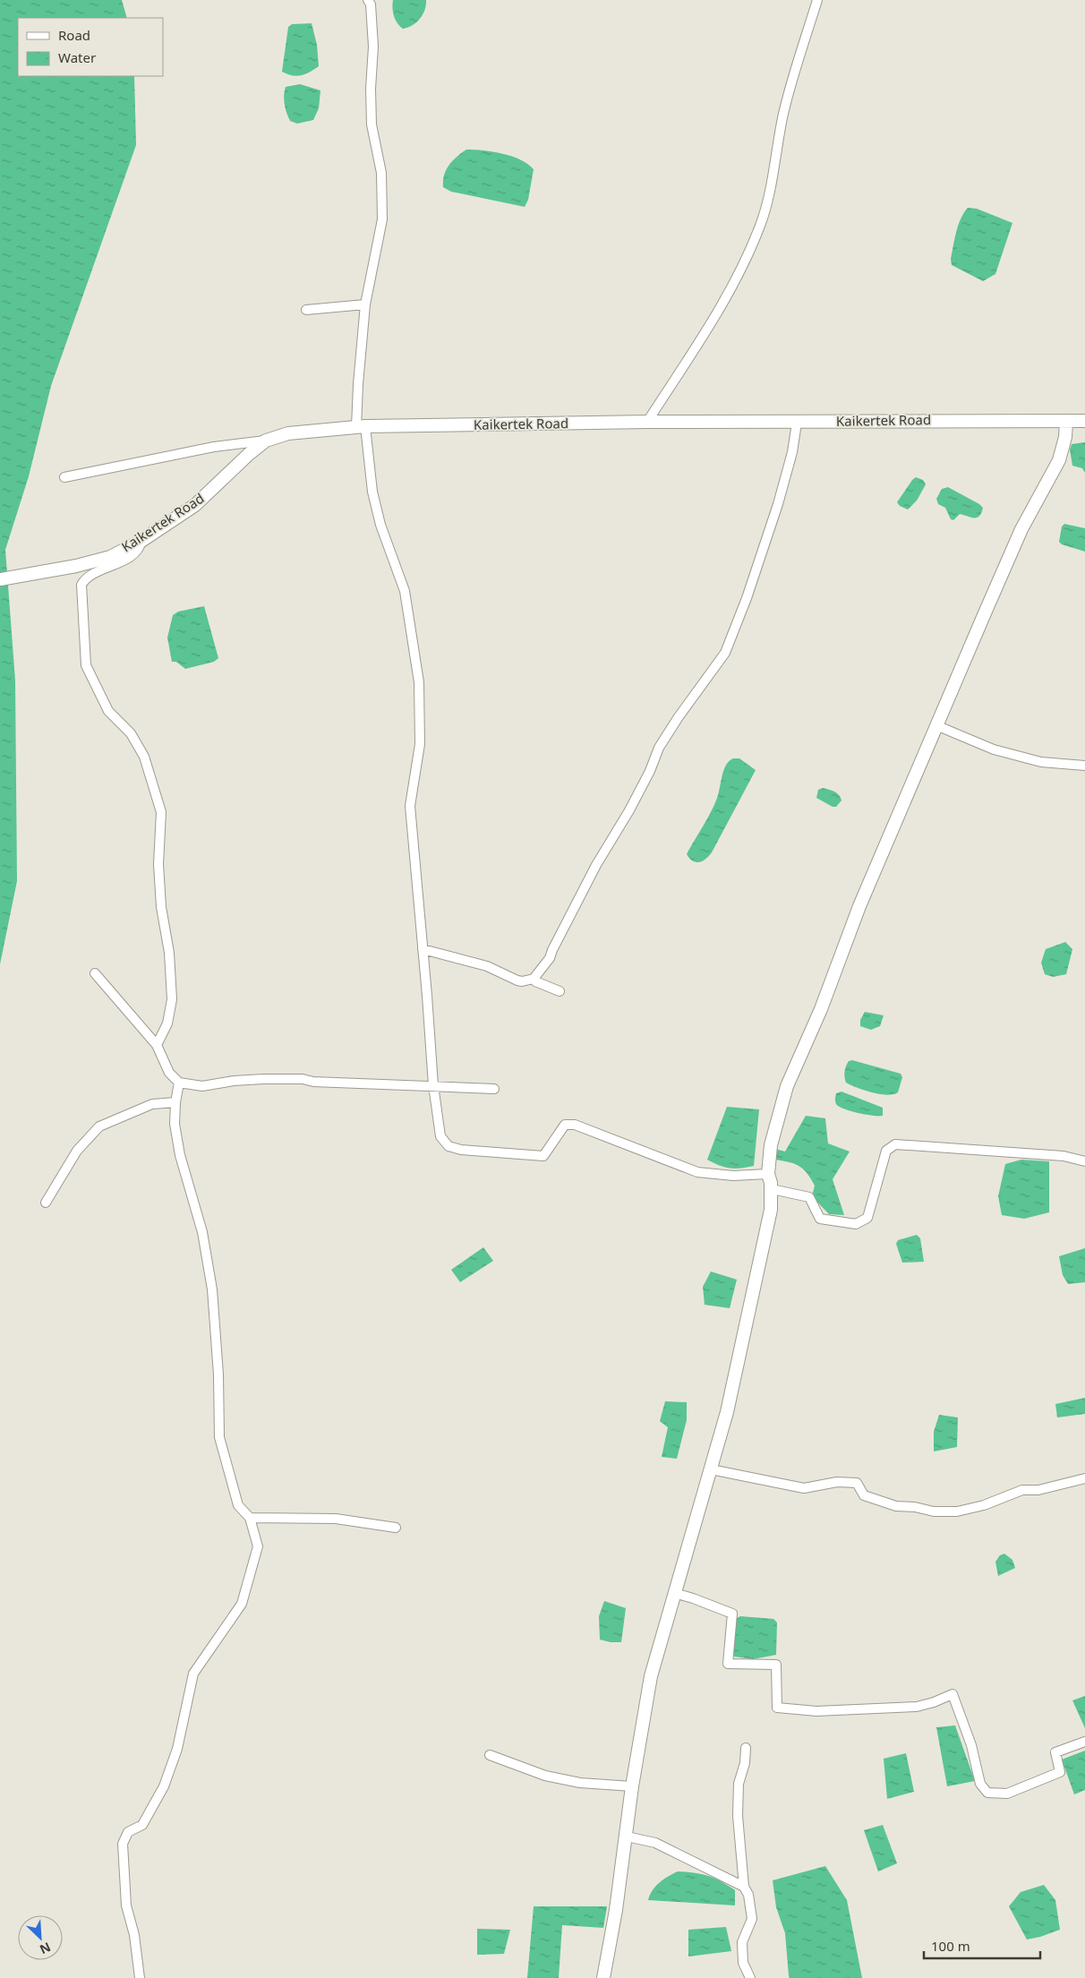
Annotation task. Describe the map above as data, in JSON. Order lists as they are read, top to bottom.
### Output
{
  "streets": {
    "main road": ["Kaikertek Road"]
  },
  "legend": ["Road", "Water"],
  "scale_bar": "100 m",
  "north": "bottom right"
}
